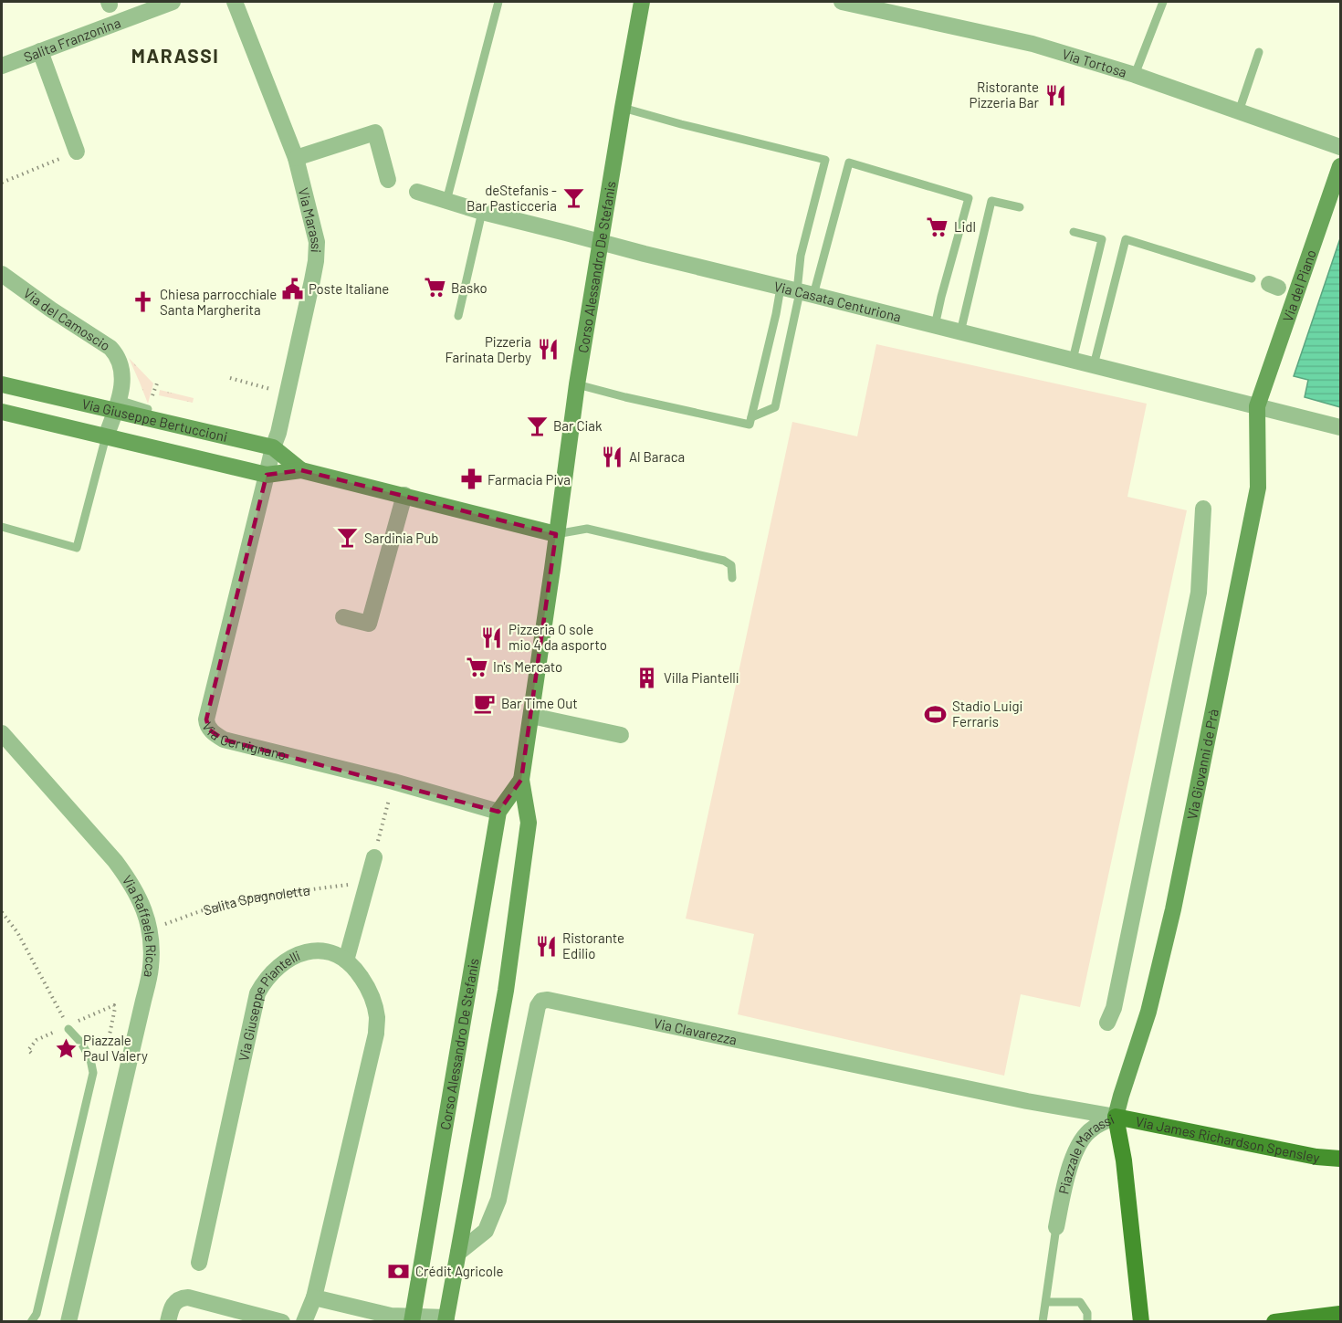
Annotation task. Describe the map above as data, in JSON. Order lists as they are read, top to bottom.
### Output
{
  "streets": {
    "main road": [
      "Corso Alessandro De Stefanis",
      "Via del Piano",
      "Via Giuseppe Bertuccioni",
      "Via Giovanni de Prà",
      "Via James Richardson Spensley",
      "Piazzale Marassi"
    ],
    "street": [
      "Salita Franzonina",
      "Via Tortosa",
      "Via Marassi",
      "Via Casata Centuriona",
      "Via del Camoscio",
      "Via Cervignano",
      "Via Raffaele Ricca",
      "Via Giuseppe Piantelli",
      "Via Clavarezza"
    ],
    "path": ["Salita Spagnoletta"]
  },
  "crossings": [
    ["Via Marassi", "Via Giuseppe Bertuccioni"],
    ["Via Marassi", "Via Cervignano"],
    ["Corso Alessandro De Stefanis", "Via Casata Centuriona"],
    ["Corso Alessandro De Stefanis", "Via Giuseppe Bertuccioni"],
    ["Corso Alessandro De Stefanis", "Via Cervignano"],
    ["Corso Alessandro De Stefanis", "Via Clavarezza"],
    ["Via del Piano", "Via Casata Centuriona"],
    ["Via del Piano", "Via Giovanni de Prà"],
    ["Via Casata Centuriona", "Via Giovanni de Prà"],
    ["Via del Camoscio", "Via Giuseppe Bertuccioni"],
    ["Via Giuseppe Bertuccioni", "Via Cervignano"],
    ["Via Giovanni de Prà", "Via Clavarezza"],
    ["Via Giovanni de Prà", "Via James Richardson Spensley"],
    ["Via Giovanni de Prà", "Piazzale Marassi"],
    ["Salita Spagnoletta", "Via Raffaele Ricca"],
    ["Via Clavarezza", "Via James Richardson Spensley"],
    ["Via Clavarezza", "Piazzale Marassi"],
    ["Via James Richardson Spensley", "Piazzale Marassi"]
  ],
  "districts": ["MARASSI"],
  "places": {
    "restaurant": [
      "Ristorante Pizzeria Bar",
      "Pizzeria Farinata Derby",
      "Al Baraca",
      "Pizzeria O sole mio 4 da asporto",
      "Ristorante Edilio"
    ],
    "bar": ["deStefanis - Bar Pasticceria", "Bar Ciak", "Sardinia Pub"],
    "supermarket": ["Lidl", "Basko", "In's Mercato"],
    "public building": ["Poste Italiane"],
    "church": ["Chiesa parrocchiale Santa Margherita"],
    "pharmacy": ["Farmacia Piva"],
    "building": ["Villa Piantelli"],
    "cafe": ["Bar Time Out"],
    "sports": ["Stadio Luigi Ferraris"],
    "place": ["Piazzale Paul Valery"],
    "bank": ["Crédit Agricole"]
  }
}
